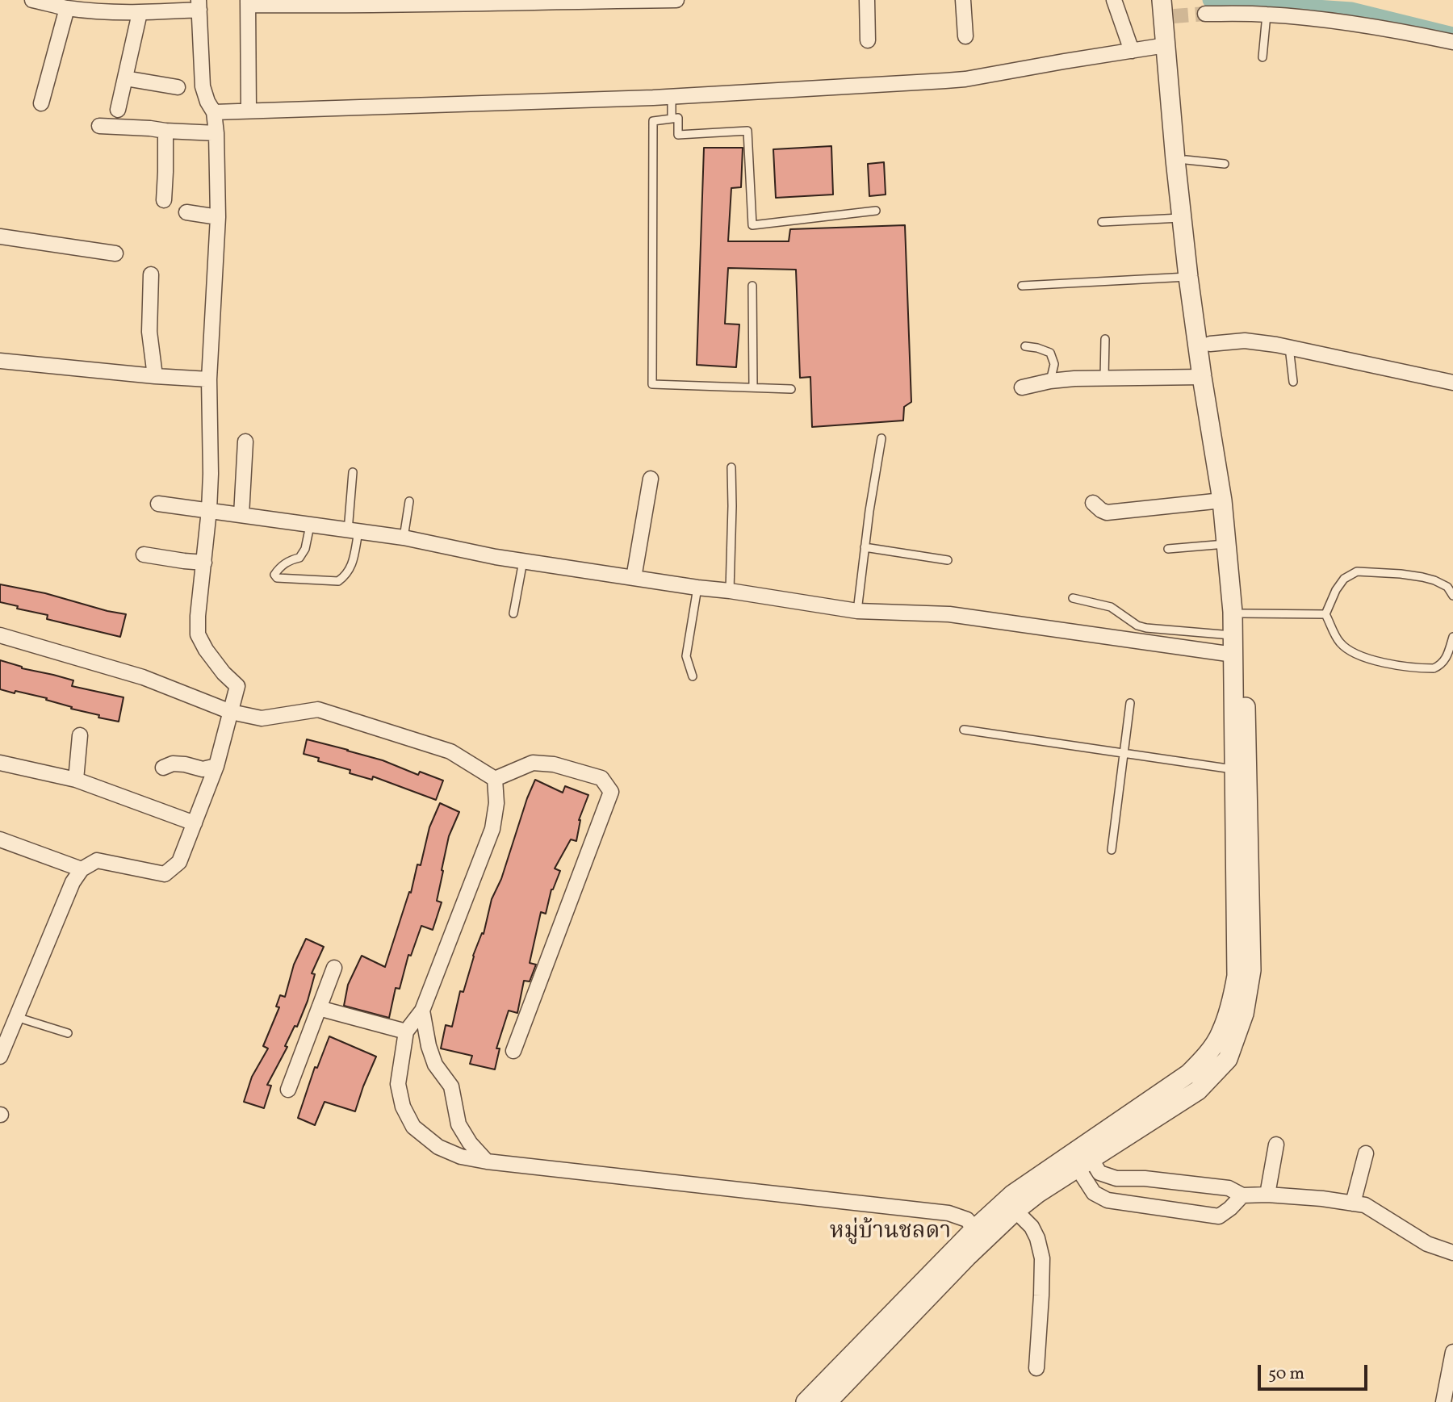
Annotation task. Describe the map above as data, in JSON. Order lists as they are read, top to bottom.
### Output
{
  "districts": ["หมู่บ้านชลดา"],
  "scale_bar": "50 m"
}
